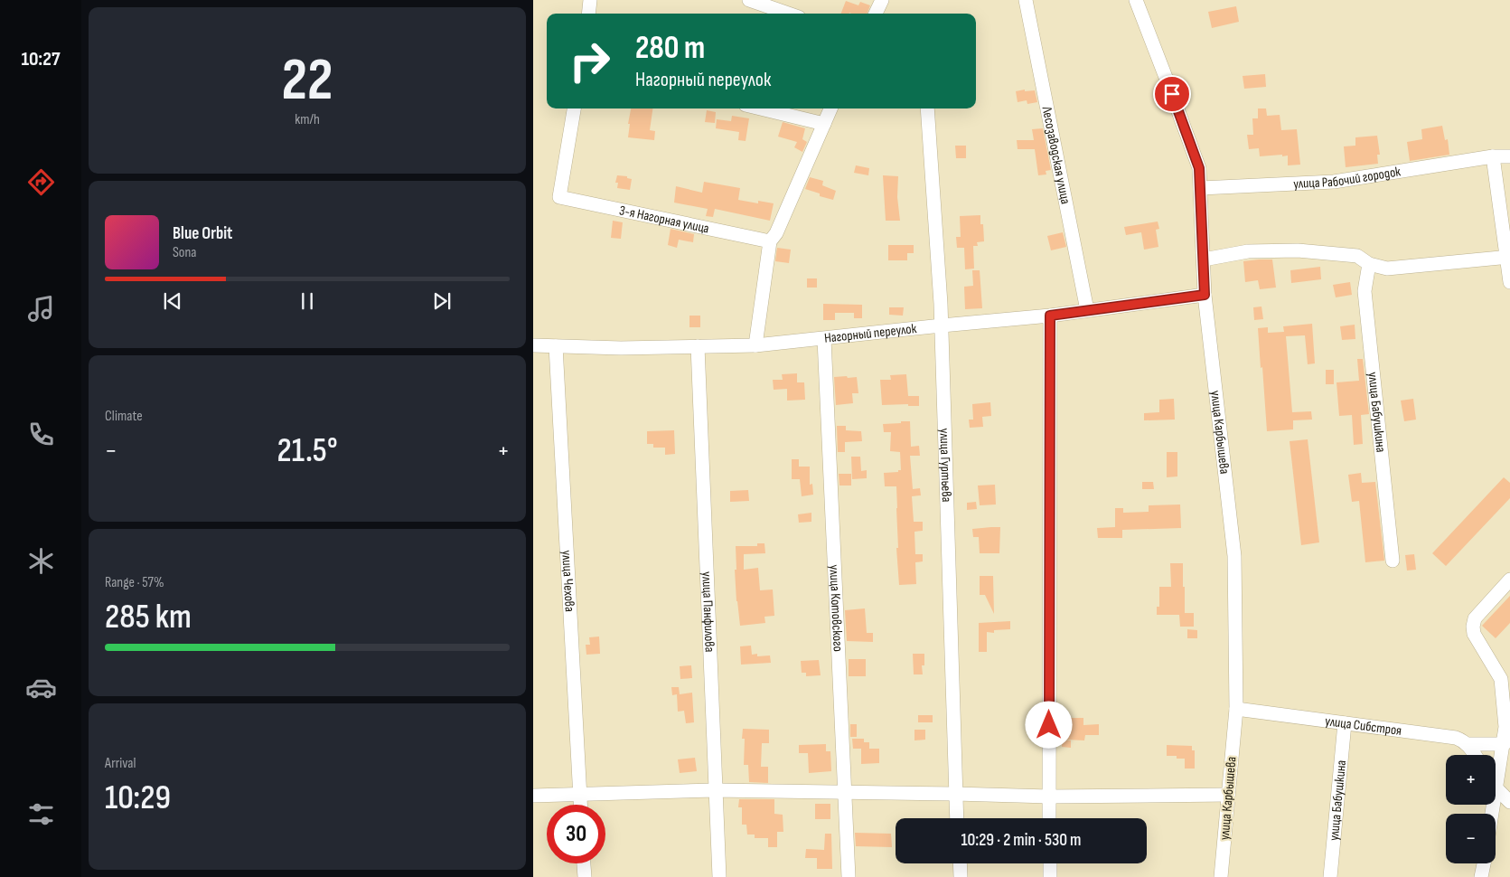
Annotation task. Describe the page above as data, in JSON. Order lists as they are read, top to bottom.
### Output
{
  "streets": {
    "street": [
      "Лесозаводская улица",
      "улица Рабочий городок",
      "3-я Нагорная улица",
      "Нагорный переулок",
      "улица Бабушкина",
      "улица Карбышева",
      "улица Гуртьева",
      "улица Чехова",
      "улица Котовского",
      "улица Панфилова",
      "улица Сибстроя"
    ]
  },
  "crossings": [
    ["Лесозаводская улица", "Нагорный переулок"],
    ["улица Рабочий городок", "улица Карбышева"],
    ["Нагорный переулок", "улица Карбышева"],
    ["Нагорный переулок", "улица Гуртьева"],
    ["Нагорный переулок", "улица Чехова"],
    ["Нагорный переулок", "улица Котовского"],
    ["Нагорный переулок", "улица Панфилова"],
    ["улица Бабушкина", "улица Сибстроя"],
    ["улица Карбышева", "улица Сибстроя"]
  ],
  "page": {
    "tabs": "10:27",
    "tile": [
      ["22", "km/h"],
      "Climate",
      ["Range · 57%", "285 km"],
      ["Arrival", "10:29"]
    ],
    "turn": ["280 m", "Нагорный переулок"],
    "song": ["Blue Orbit", "Sona"],
    "heat": ["−", "21.5°", "+"],
    "map_buttons": ["+", "−"],
    "limit": "30",
    "trip": "10:29 · 2 min · 530 m"
  }
}
